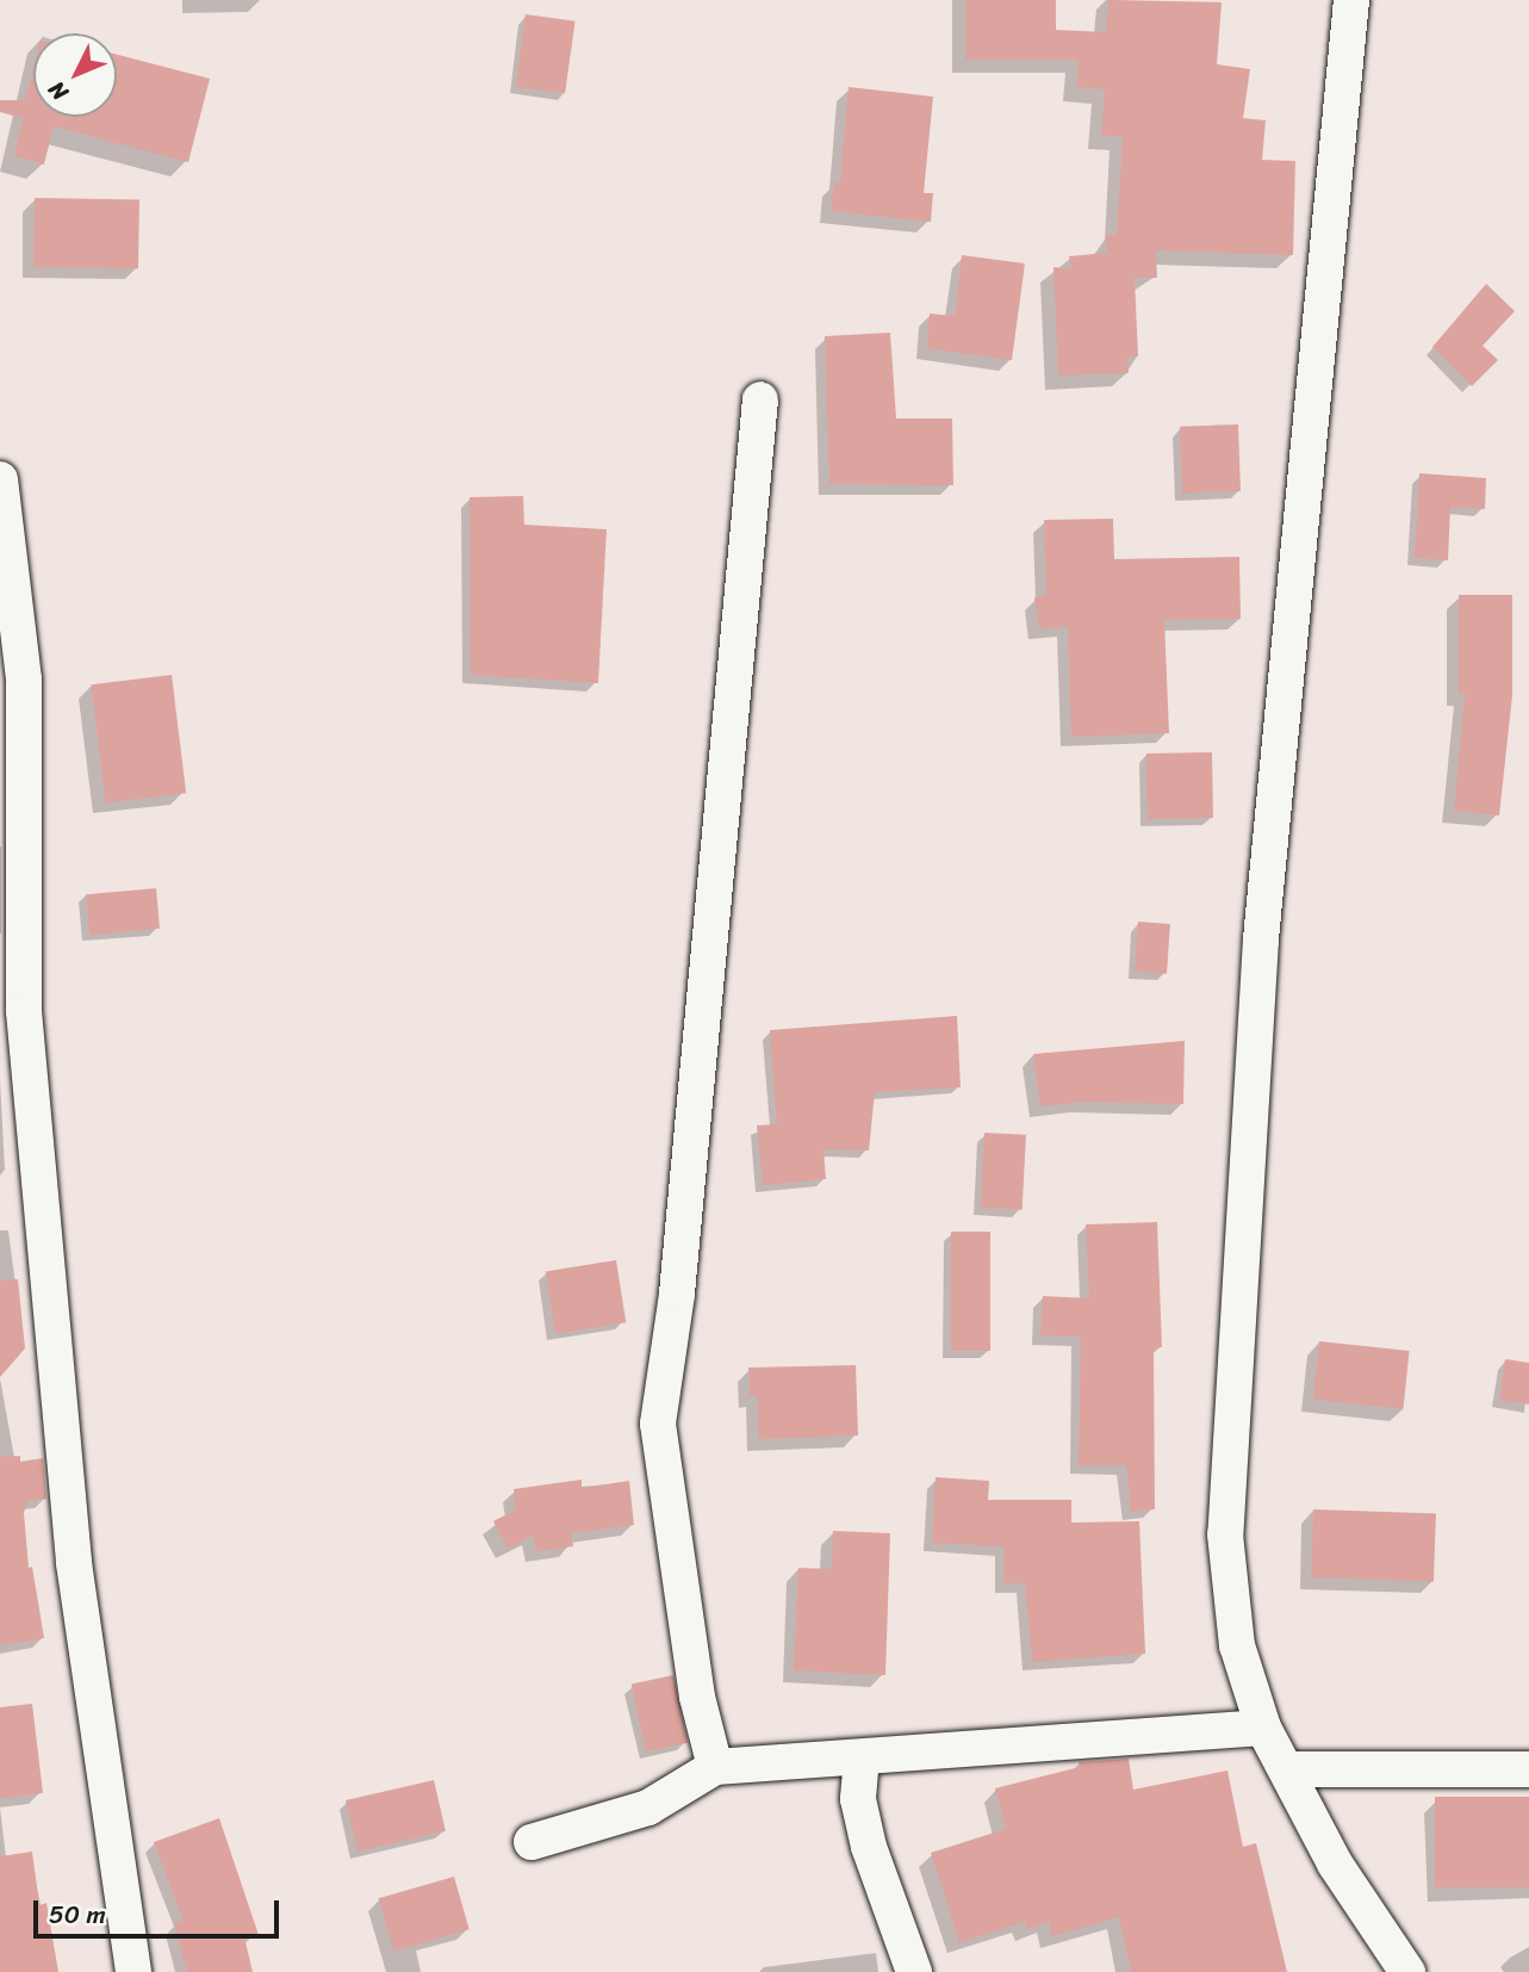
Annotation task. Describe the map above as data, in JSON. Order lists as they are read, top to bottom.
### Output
{
  "scale_bar": "50 m",
  "north": "bottom left"
}
